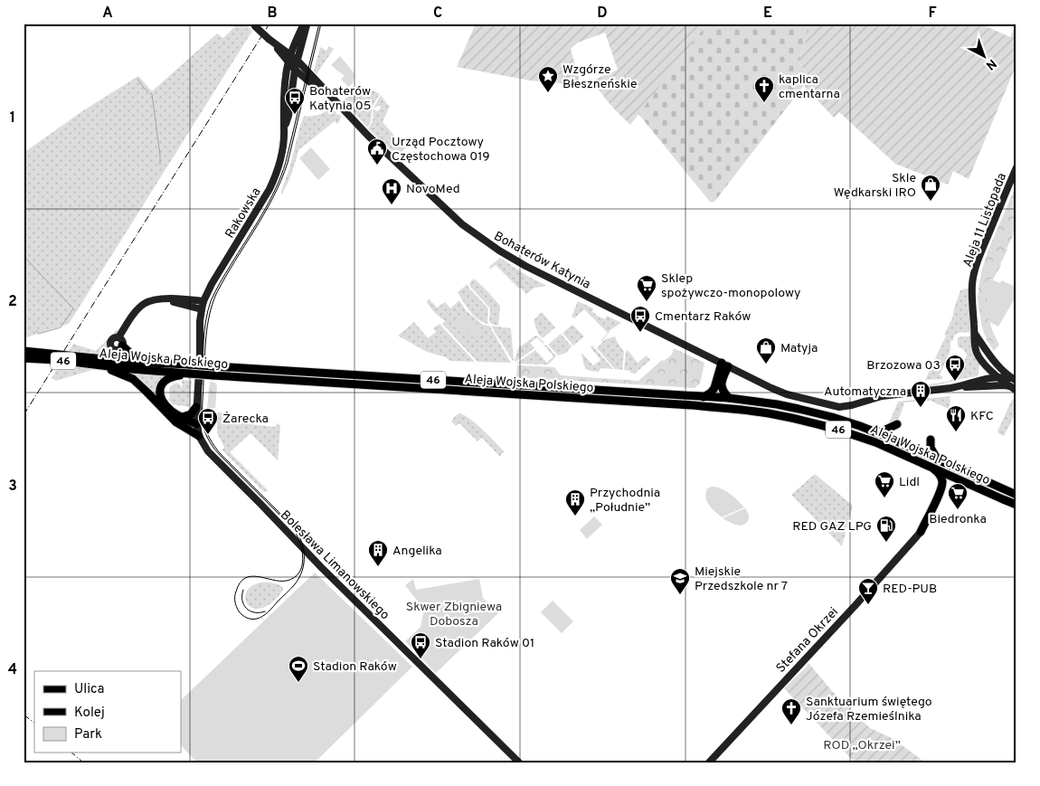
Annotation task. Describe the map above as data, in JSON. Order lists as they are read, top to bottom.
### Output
{
  "streets": {
    "main road": ["Aleja Wojska Polskiego", "46"],
    "street": [
      "Rakowska",
      "Aleja 11 Listopada",
      "Bohaterów Katynia",
      "Bolesława Limanowskiego",
      "Stefana Okrzei"
    ]
  },
  "crossings": [
    ["Rakowska", "Bohaterów Katynia"],
    ["Rakowska", "Bolesława Limanowskiego"]
  ],
  "parks": ["Skwer Zbigniewa Dobosza", "ROD „Okrzei”"],
  "places": {
    "place": ["Wzgórze Błeszneńskie"],
    "church": ["kaplica cmentarna", "Sanktuarium świętego Józefa Rzemieślnika"],
    "bus stop": [
      "Bohaterów Katynia 05",
      "Cmentarz Raków",
      "Brzozowa 03",
      "Żarecka",
      "Stadion Raków 01"
    ],
    "public building": ["Urząd Pocztowy Częstochowa 019"],
    "shop": ["Skle Wędkarski IRO", "Matyja"],
    "hospital": ["NovoMed"],
    "supermarket": ["Sklep spożywczo-monopolowy", "Lidl", "Biedronka"],
    "building": ["Automatyczna", "Przychodnia „Południe”", "Angelika"],
    "restaurant": ["KFC"],
    "fuel station": ["RED GAZ LPG"],
    "school or university": ["Miejskie Przedszkole nr 7"],
    "bar": ["RED-PUB"],
    "sports": ["Stadion Raków"]
  },
  "legend": ["Ulica", "Kolej", "Park"],
  "north": "bottom right",
  "grid": {
    "columns": [
      "A",
      "B",
      "C",
      "D",
      "E",
      "F"
    ],
    "rows": [
      "1",
      "2",
      "3",
      "4"
    ]
  }
}
